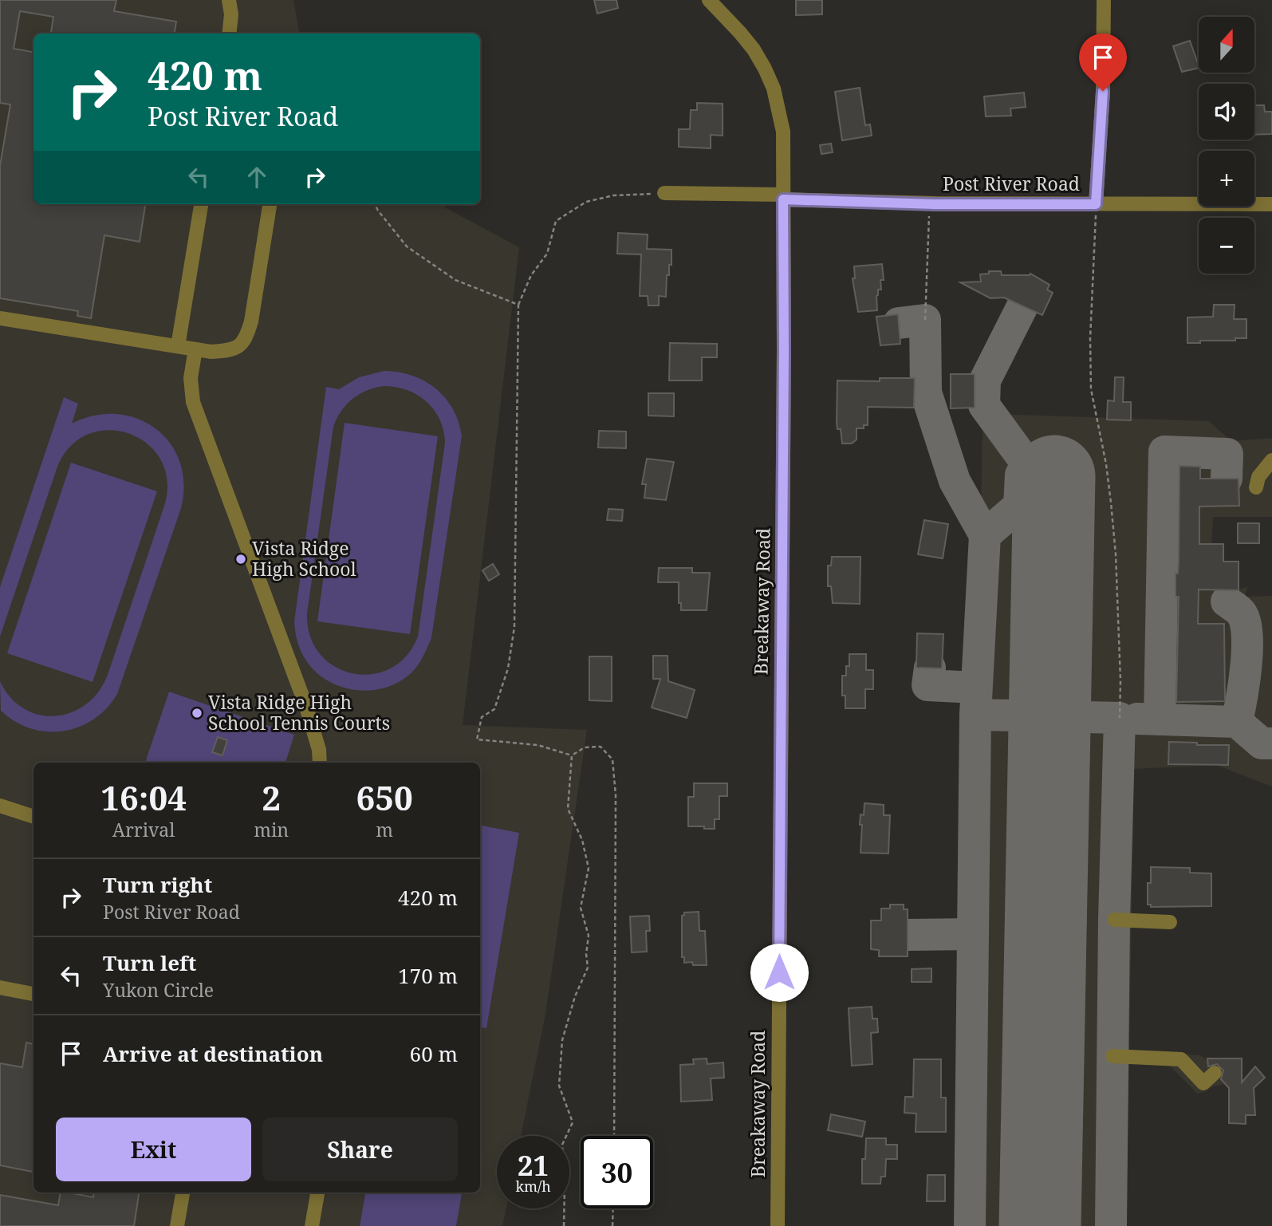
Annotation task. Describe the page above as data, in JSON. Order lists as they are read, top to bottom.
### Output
{
  "streets": {
    "street": ["Post River Road", "Breakaway Road"]
  },
  "crossings": [
    ["Post River Road", "Breakaway Road"]
  ],
  "places": ["Vista Ridge High School", "Vista Ridge High School Tennis Courts"],
  "north": "top",
  "page": {
    "map_buttons": ["+", "−"],
    "turn": ["420 m", "Post River Road"],
    "eta": [
      "16:04",
      "Arrival",
      "2",
      "min",
      "650",
      "m"
    ],
    "list": [
      {
        "name": "Turn right",
        "note": "Post River Road",
        "value": "420 m"
      },
      {
        "name": "Turn left",
        "note": "Yukon Circle",
        "value": "170 m"
      },
      {
        "name": "Arrive at destination",
        "value": "60 m"
      }
    ],
    "buttons": ["Exit", "Share"],
    "speed": "21 km/h",
    "limit": "30"
  }
}
